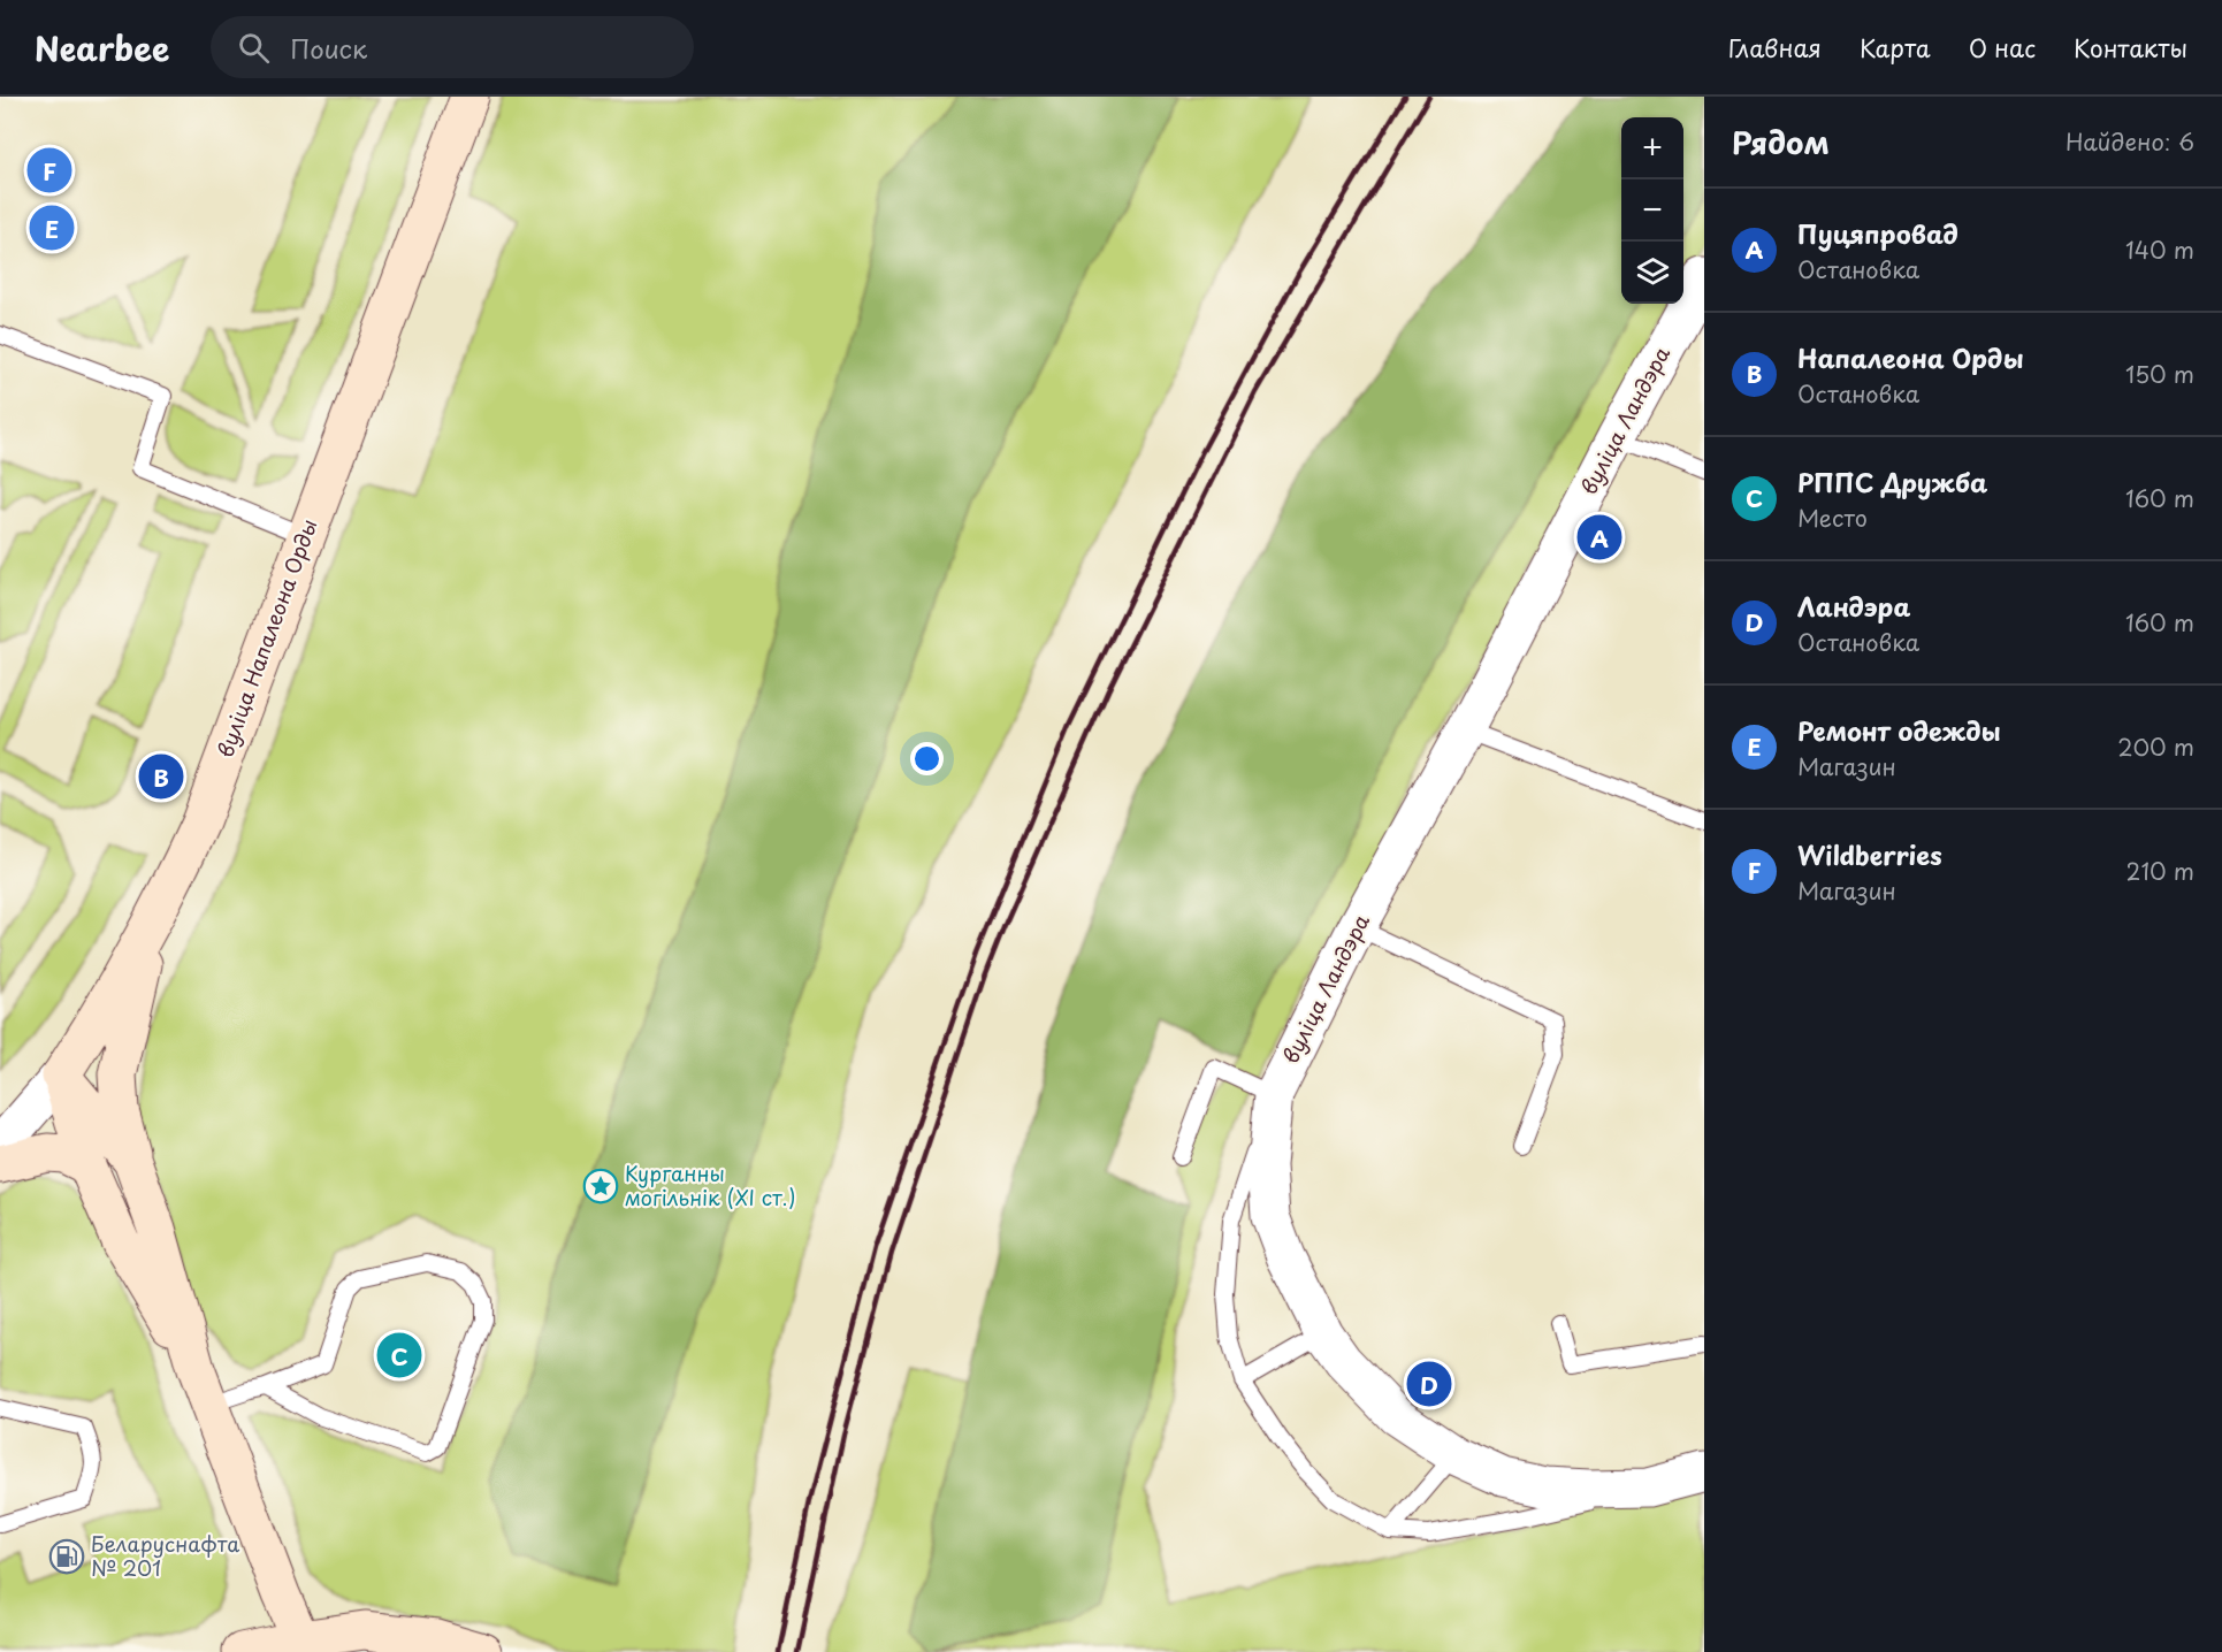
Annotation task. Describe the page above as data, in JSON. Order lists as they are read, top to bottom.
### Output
{
  "streets": {
    "main road": ["вуліца Напалеона Орды"],
    "street": ["вуліца Ландэра"]
  },
  "places": {
    "place": ["Курганны могільнік (XI ст.)"],
    "fuel station": ["Беларуснафта № 201"]
  },
  "page": {
    "header": "Nearbee",
    "search": "Поиск",
    "nav": [
      "Главная",
      "Карта",
      "О нас",
      "Контакты"
    ],
    "heading": ["Рядом", "Найдено: 6"],
    "map_buttons": ["+", "−"],
    "pins": [
      "F",
      "E",
      "A",
      "B",
      "C",
      "D"
    ],
    "list": [
      {
        "mark": "A",
        "name": "Пуцяпровад",
        "note": "Остановка",
        "value": "140 m"
      },
      {
        "mark": "B",
        "name": "Напалеона Орды",
        "note": "Остановка",
        "value": "150 m"
      },
      {
        "mark": "C",
        "name": "РППС Дружба",
        "note": "Место",
        "value": "160 m"
      },
      {
        "mark": "D",
        "name": "Ландэра",
        "note": "Остановка",
        "value": "160 m"
      },
      {
        "mark": "E",
        "name": "Ремонт одежды",
        "note": "Магазин",
        "value": "200 m"
      },
      {
        "mark": "F",
        "name": "Wildberries",
        "note": "Магазин",
        "value": "210 m"
      }
    ]
  }
}
